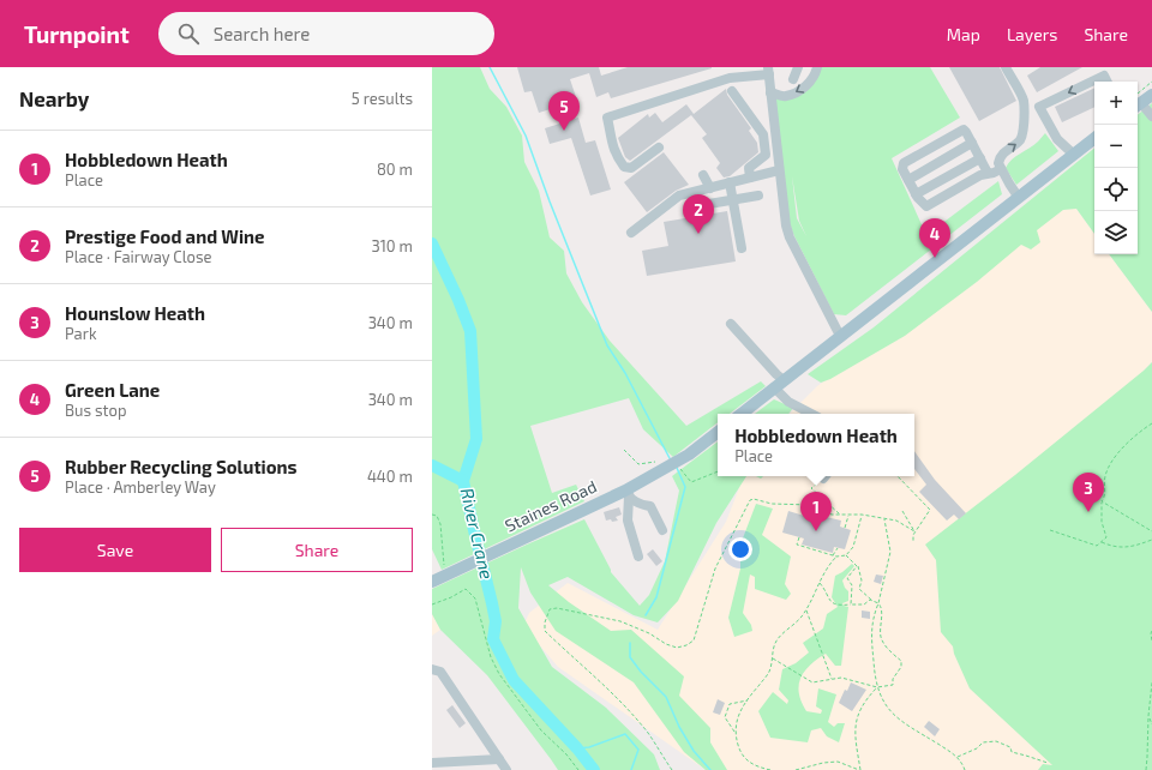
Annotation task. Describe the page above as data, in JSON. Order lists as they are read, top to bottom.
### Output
{
  "streets": {
    "main road": ["Staines Road"]
  },
  "water": ["River Crane"],
  "page": {
    "header": "Turnpoint",
    "search": "Search here",
    "nav": ["Map", "Layers", "Share"],
    "heading": ["Nearby", "5 results"],
    "map_buttons": ["+", "−"],
    "pins": [
      "5",
      "2",
      "4",
      "3",
      "1"
    ],
    "list": [
      {
        "mark": "1",
        "name": "Hobbledown Heath",
        "note": "Place",
        "value": "80 m"
      },
      {
        "mark": "2",
        "name": "Prestige Food and Wine",
        "note": "Place · Fairway Close",
        "value": "310 m"
      },
      {
        "mark": "3",
        "name": "Hounslow Heath",
        "note": "Park",
        "value": "340 m"
      },
      {
        "mark": "4",
        "name": "Green Lane",
        "note": "Bus stop",
        "value": "340 m"
      },
      {
        "mark": "5",
        "name": "Rubber Recycling Solutions",
        "note": "Place · Amberley Way",
        "value": "440 m"
      }
    ],
    "popup": ["Hobbledown Heath", "Place"],
    "buttons": ["Save", "Share"]
  }
}
